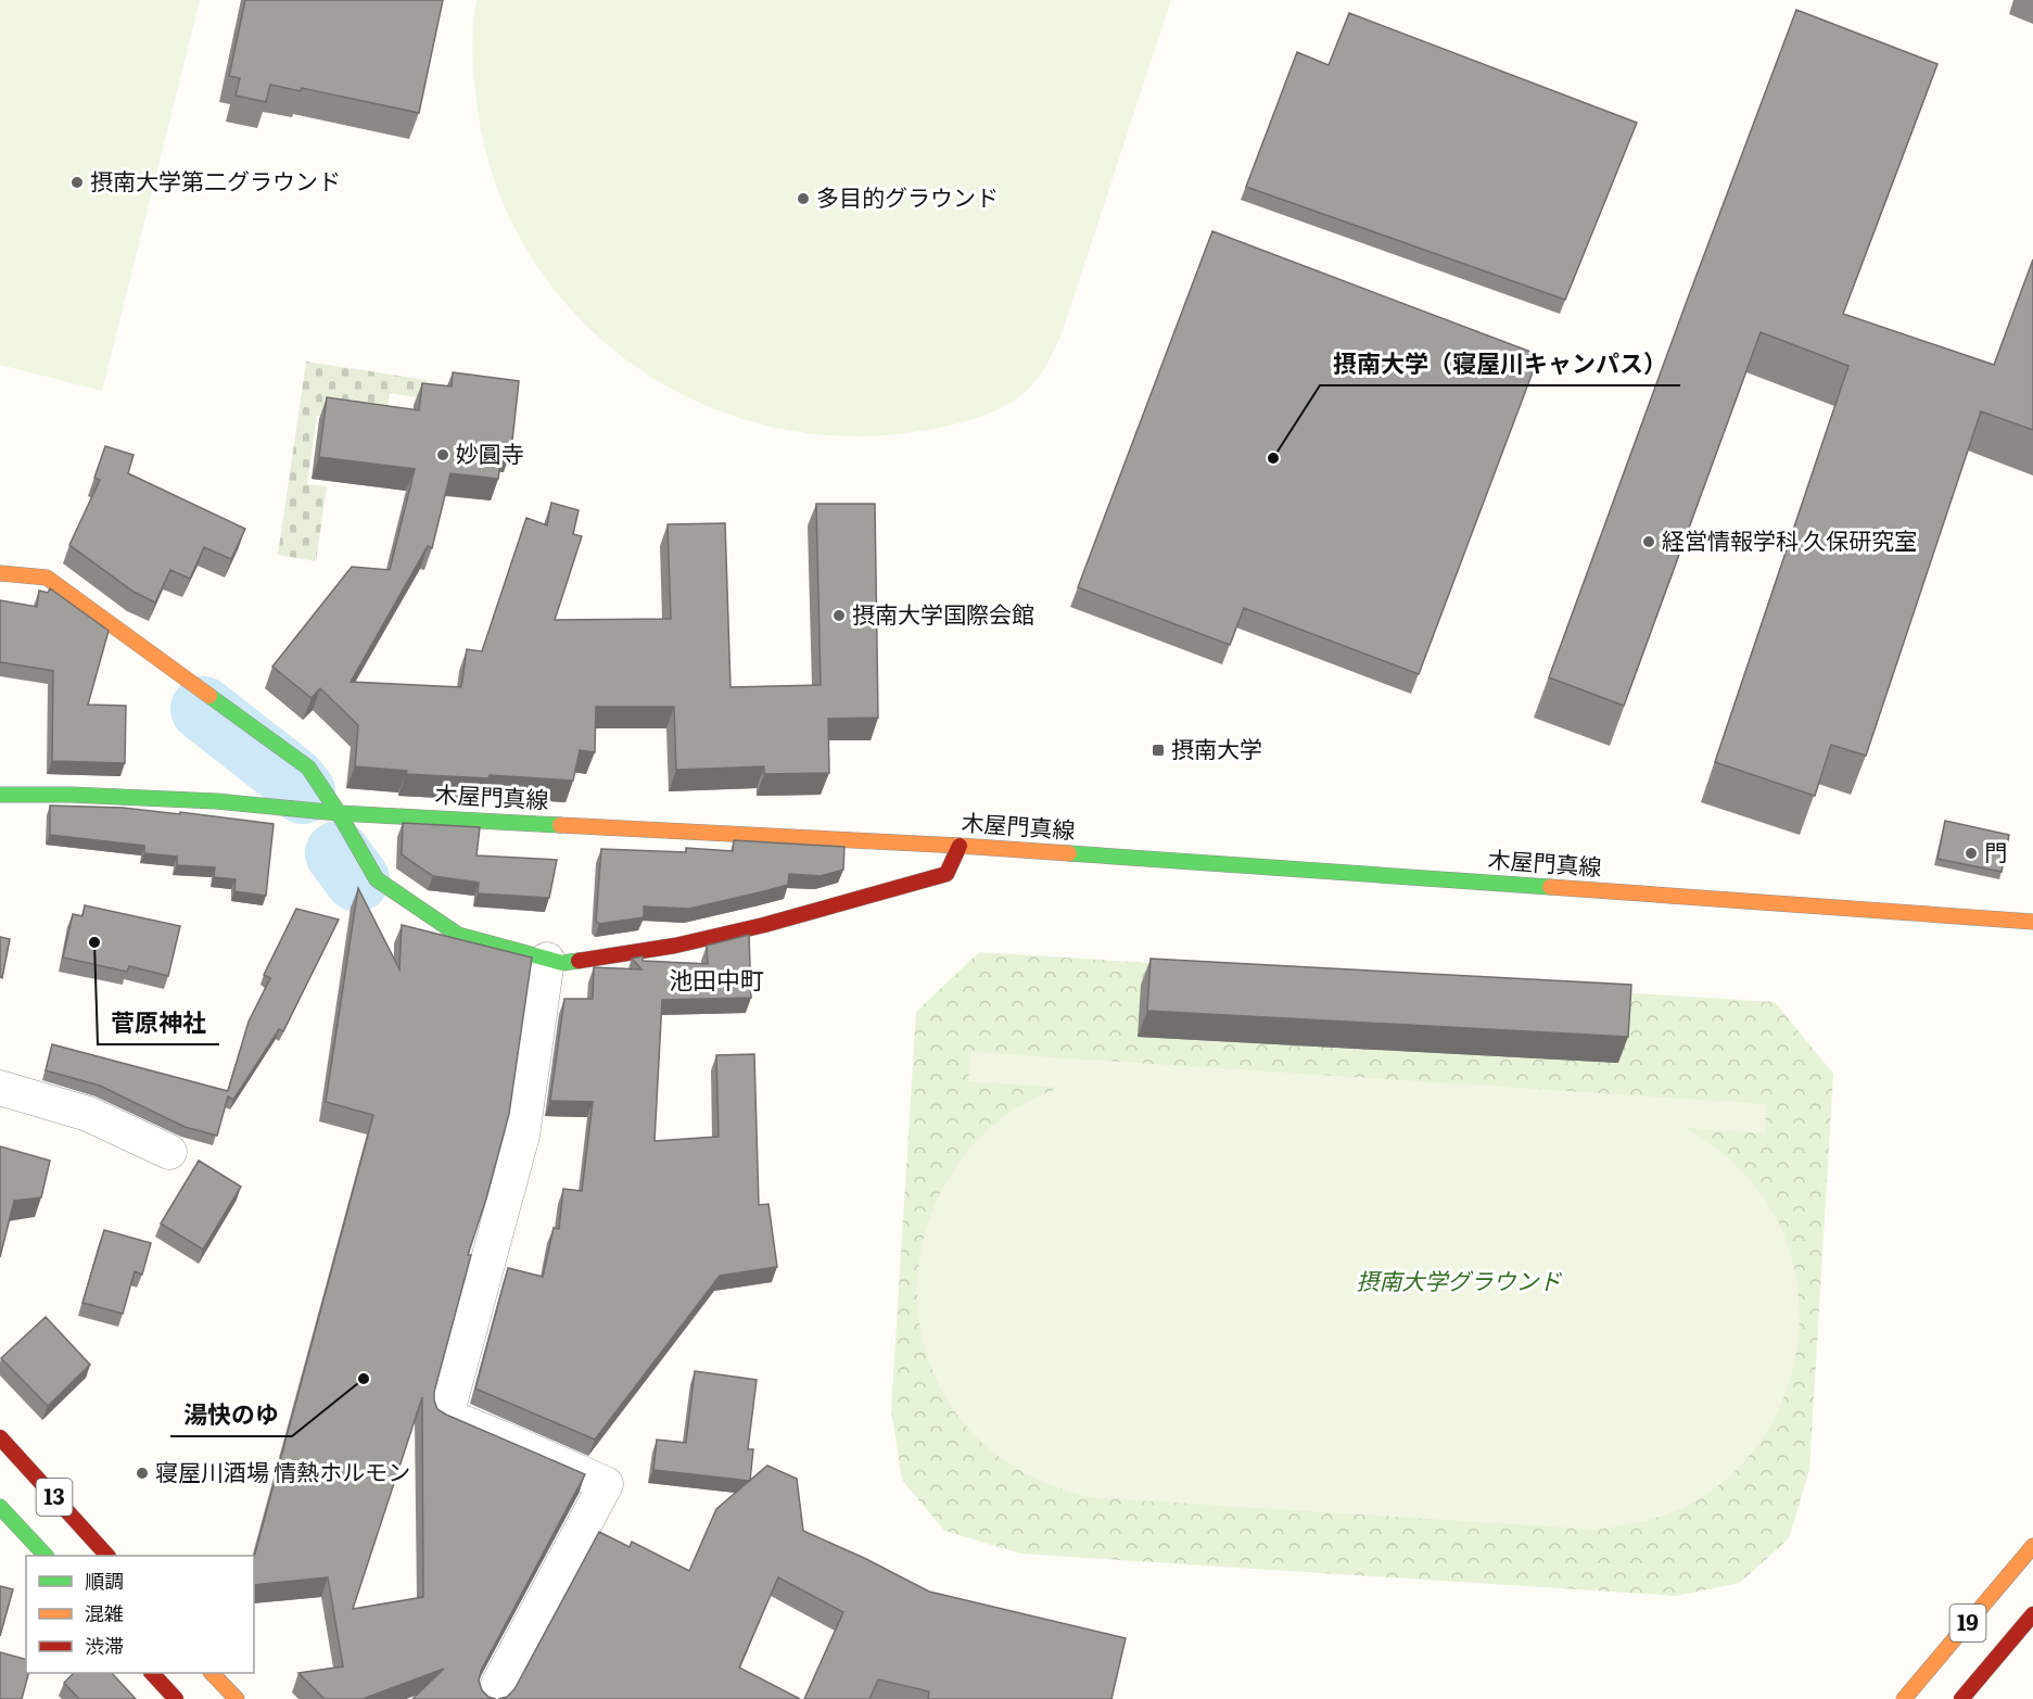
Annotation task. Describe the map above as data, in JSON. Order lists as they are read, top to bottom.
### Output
{
  "streets": {
    "main road": ["木屋門真線", "13", "19"]
  },
  "districts": ["池田中町"],
  "parks": ["摂南大学グラウンド"],
  "places": {
    "other": [
      "摂南大学第二グラウンド",
      "多目的グラウンド",
      "妙圓寺",
      "摂南大学（寝屋川キャンパス）",
      "経営情報学科 久保研究室",
      "摂南大学国際会館",
      "門",
      "菅原神社",
      "湯快のゆ",
      "寝屋川酒場 情熱ホルモン"
    ],
    "transit": ["摂南大学"]
  },
  "legend": ["順調", "混雑", "渋滞"]
}
